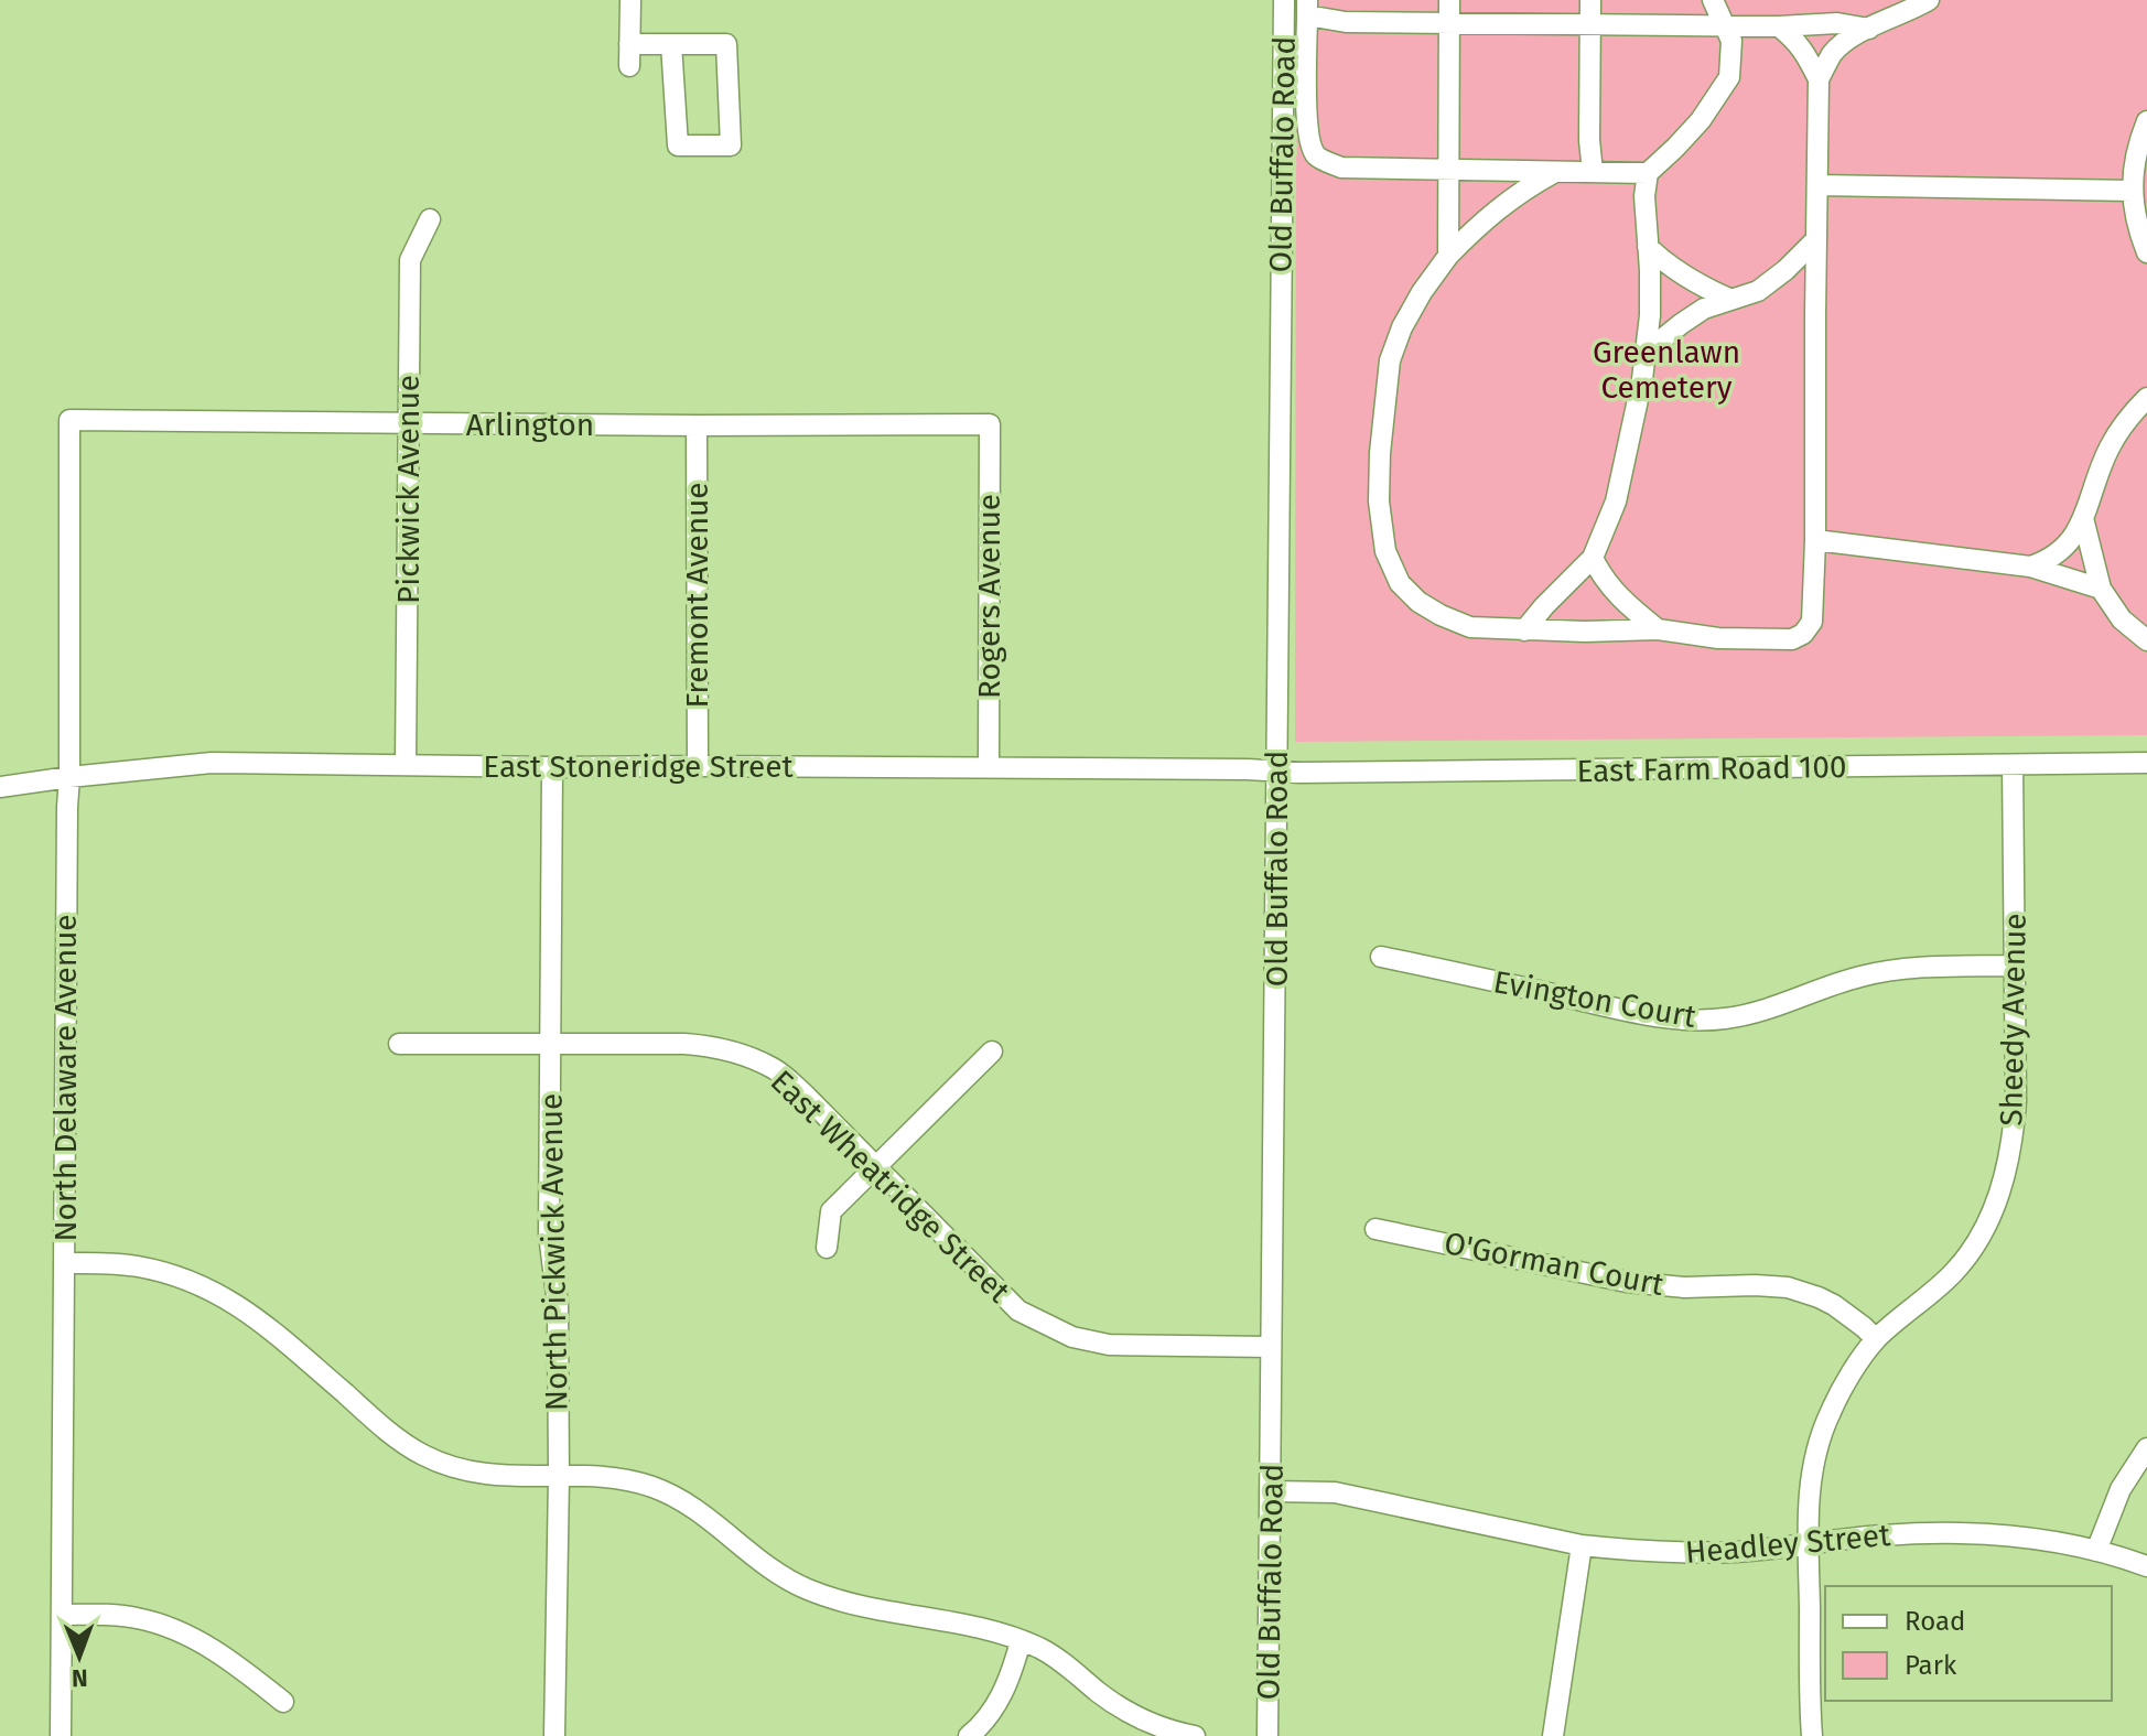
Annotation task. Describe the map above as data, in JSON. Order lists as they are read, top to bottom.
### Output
{
  "streets": {
    "street": [
      "Old Buffalo Road",
      "Arlington",
      "Pickwick Avenue",
      "Fremont Avenue",
      "Rogers Avenue",
      "East Stoneridge Street",
      "East Farm Road 100",
      "Evington Court",
      "Sheedy Avenue",
      "North Delaware Avenue",
      "East Wheatridge Street",
      "North Pickwick Avenue",
      "O'Gorman Court",
      "Headley Street"
    ]
  },
  "crossings": [
    ["Old Buffalo Road", "East Stoneridge Street"],
    ["Old Buffalo Road", "East Farm Road 100"],
    ["Old Buffalo Road", "East Wheatridge Street"],
    ["Old Buffalo Road", "Headley Street"],
    ["Arlington", "Pickwick Avenue"],
    ["Arlington", "Fremont Avenue"],
    ["Arlington", "Rogers Avenue"],
    ["Arlington", "North Delaware Avenue"],
    ["Pickwick Avenue", "East Stoneridge Street"],
    ["Fremont Avenue", "East Stoneridge Street"],
    ["Rogers Avenue", "East Stoneridge Street"],
    ["East Stoneridge Street", "East Farm Road 100"],
    ["East Stoneridge Street", "North Delaware Avenue"],
    ["East Stoneridge Street", "North Pickwick Avenue"],
    ["East Farm Road 100", "Sheedy Avenue"],
    ["Evington Court", "Sheedy Avenue"],
    ["Sheedy Avenue", "O'Gorman Court"],
    ["Sheedy Avenue", "Headley Street"],
    ["East Wheatridge Street", "North Pickwick Avenue"]
  ],
  "parks": ["Greenlawn Cemetery"],
  "legend": ["Road", "Park"],
  "north": "bottom"
}
